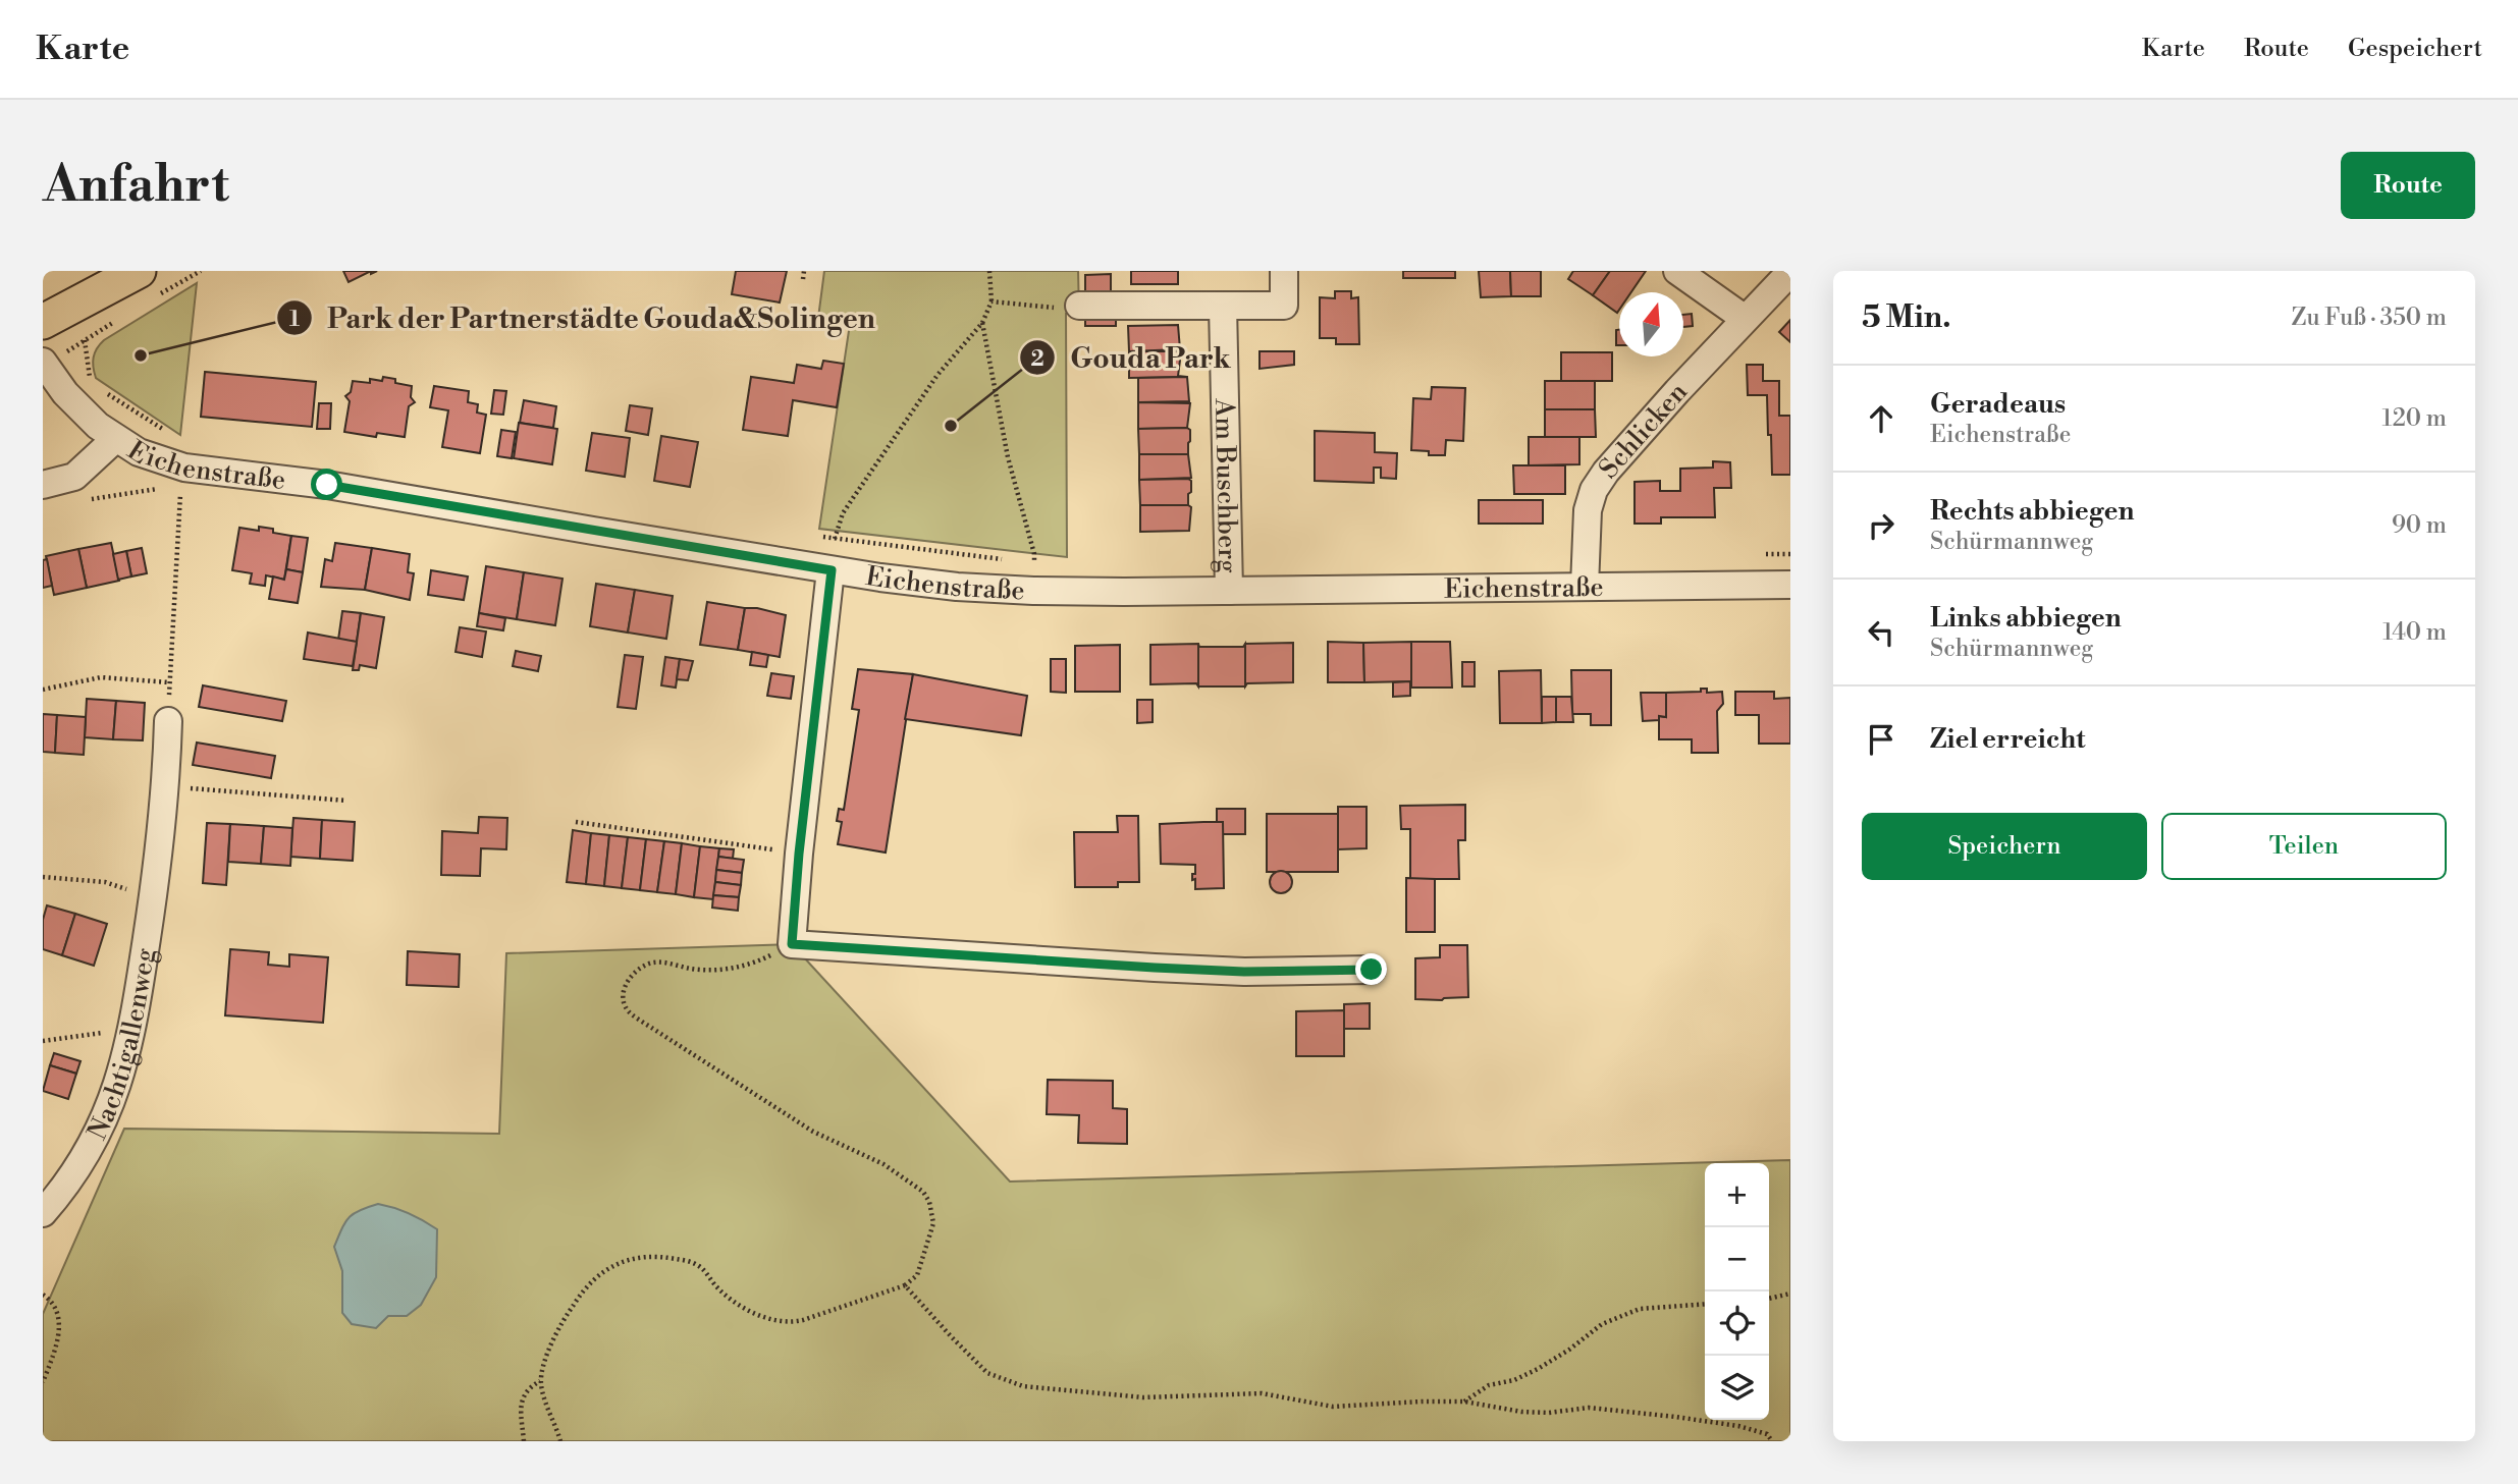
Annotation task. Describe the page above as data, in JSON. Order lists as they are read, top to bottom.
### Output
{
  "streets": {
    "street": [
      "Schlicken",
      "Eichenstraße",
      "Am Buschberg",
      "Nachtigallenweg"
    ]
  },
  "crossings": [
    ["Schlicken", "Eichenstraße"],
    ["Eichenstraße", "Am Buschberg"]
  ],
  "places": ["Park der Partnerstädte Gouda&Solingen", "Gouda Park"],
  "north": "top",
  "page": {
    "header": "Karte",
    "nav": ["Karte", "Route", "Gespeichert"],
    "buttons": [
      "Route",
      ["Speichern", "Teilen"]
    ],
    "title": "Anfahrt",
    "heading": ["5 Min.", "Zu Fuß · 350 m"],
    "list": [
      ["Geradeaus", "Eichenstraße", "120 m"],
      ["Rechts abbiegen", "Schürmannweg", "90 m"],
      ["Links abbiegen", "Schürmannweg", "140 m"],
      "Ziel erreicht"
    ],
    "map_buttons": ["+", "−"]
  }
}
